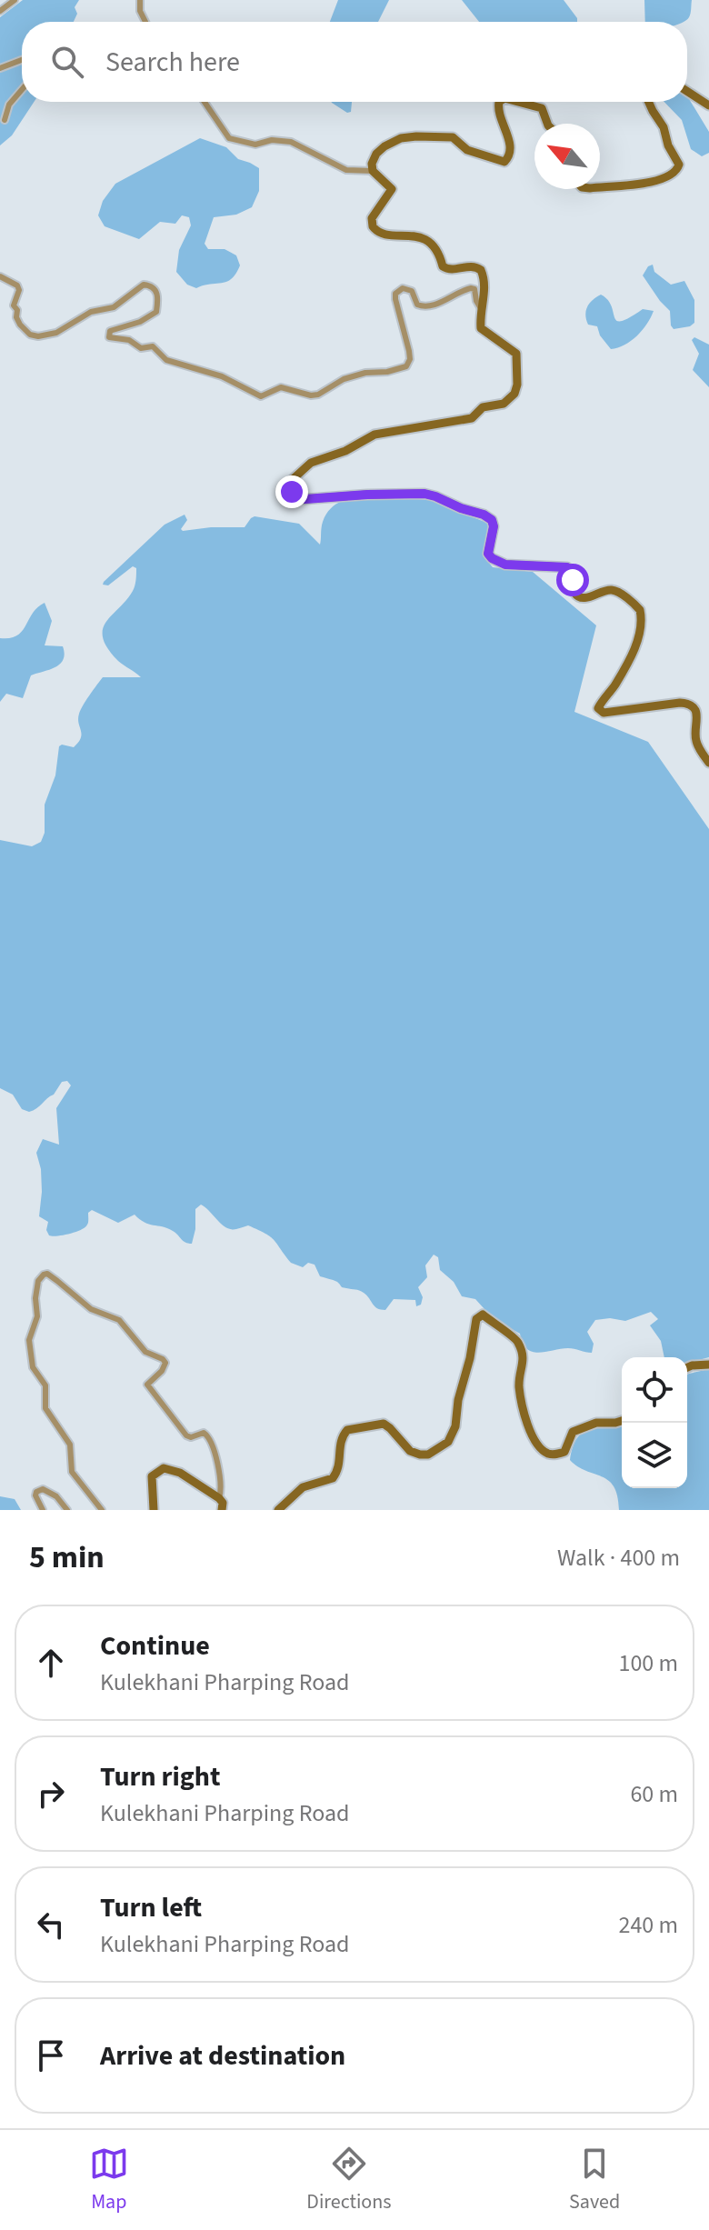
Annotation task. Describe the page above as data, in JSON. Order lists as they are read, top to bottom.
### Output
{
  "north": "top left",
  "page": {
    "search": "Search here",
    "heading": ["5 min", "Walk · 400 m"],
    "list": [
      ["Continue", "Kulekhani Pharping Road", "100 m"],
      ["Turn right", "Kulekhani Pharping Road", "60 m"],
      ["Turn left", "Kulekhani Pharping Road", "240 m"],
      "Arrive at destination"
    ],
    "nav": ["Map", "Directions", "Saved"]
  }
}
